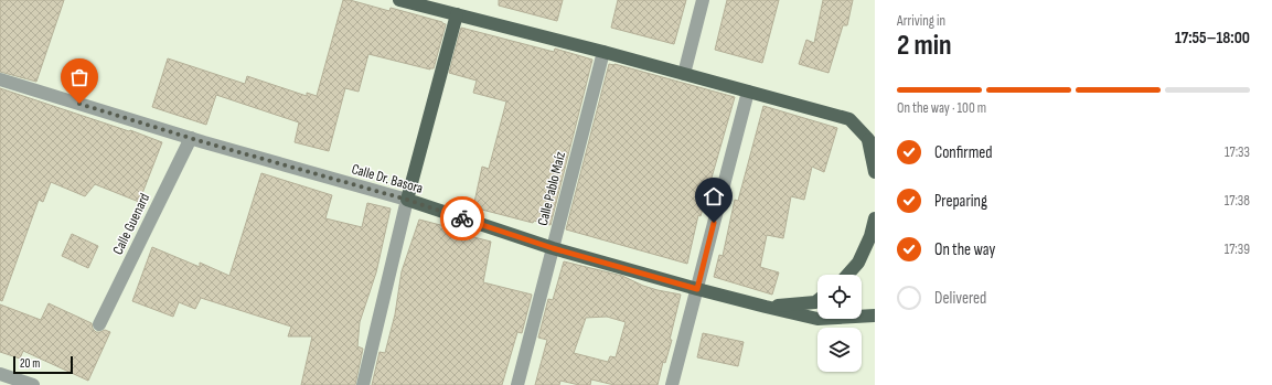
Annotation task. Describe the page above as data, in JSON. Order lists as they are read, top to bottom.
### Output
{
  "streets": {
    "main road": ["Calle Dr. Basora"],
    "street": ["Calle Pablo Maíz", "Calle Guenard"]
  },
  "crossings": [
    ["Calle Dr. Basora", "Calle Pablo Maíz"],
    ["Calle Dr. Basora", "Calle Guenard"]
  ],
  "scale_bar": "20 m",
  "page": {
    "heading": ["2 min", "Arriving in", "17:55–18:00"],
    "bar": "On the way · 100 m",
    "list": [
      ["Confirmed", "17:33"],
      ["Preparing", "17:38"],
      ["On the way", "17:39"],
      "Delivered"
    ],
    "scale": "20 m"
  }
}
